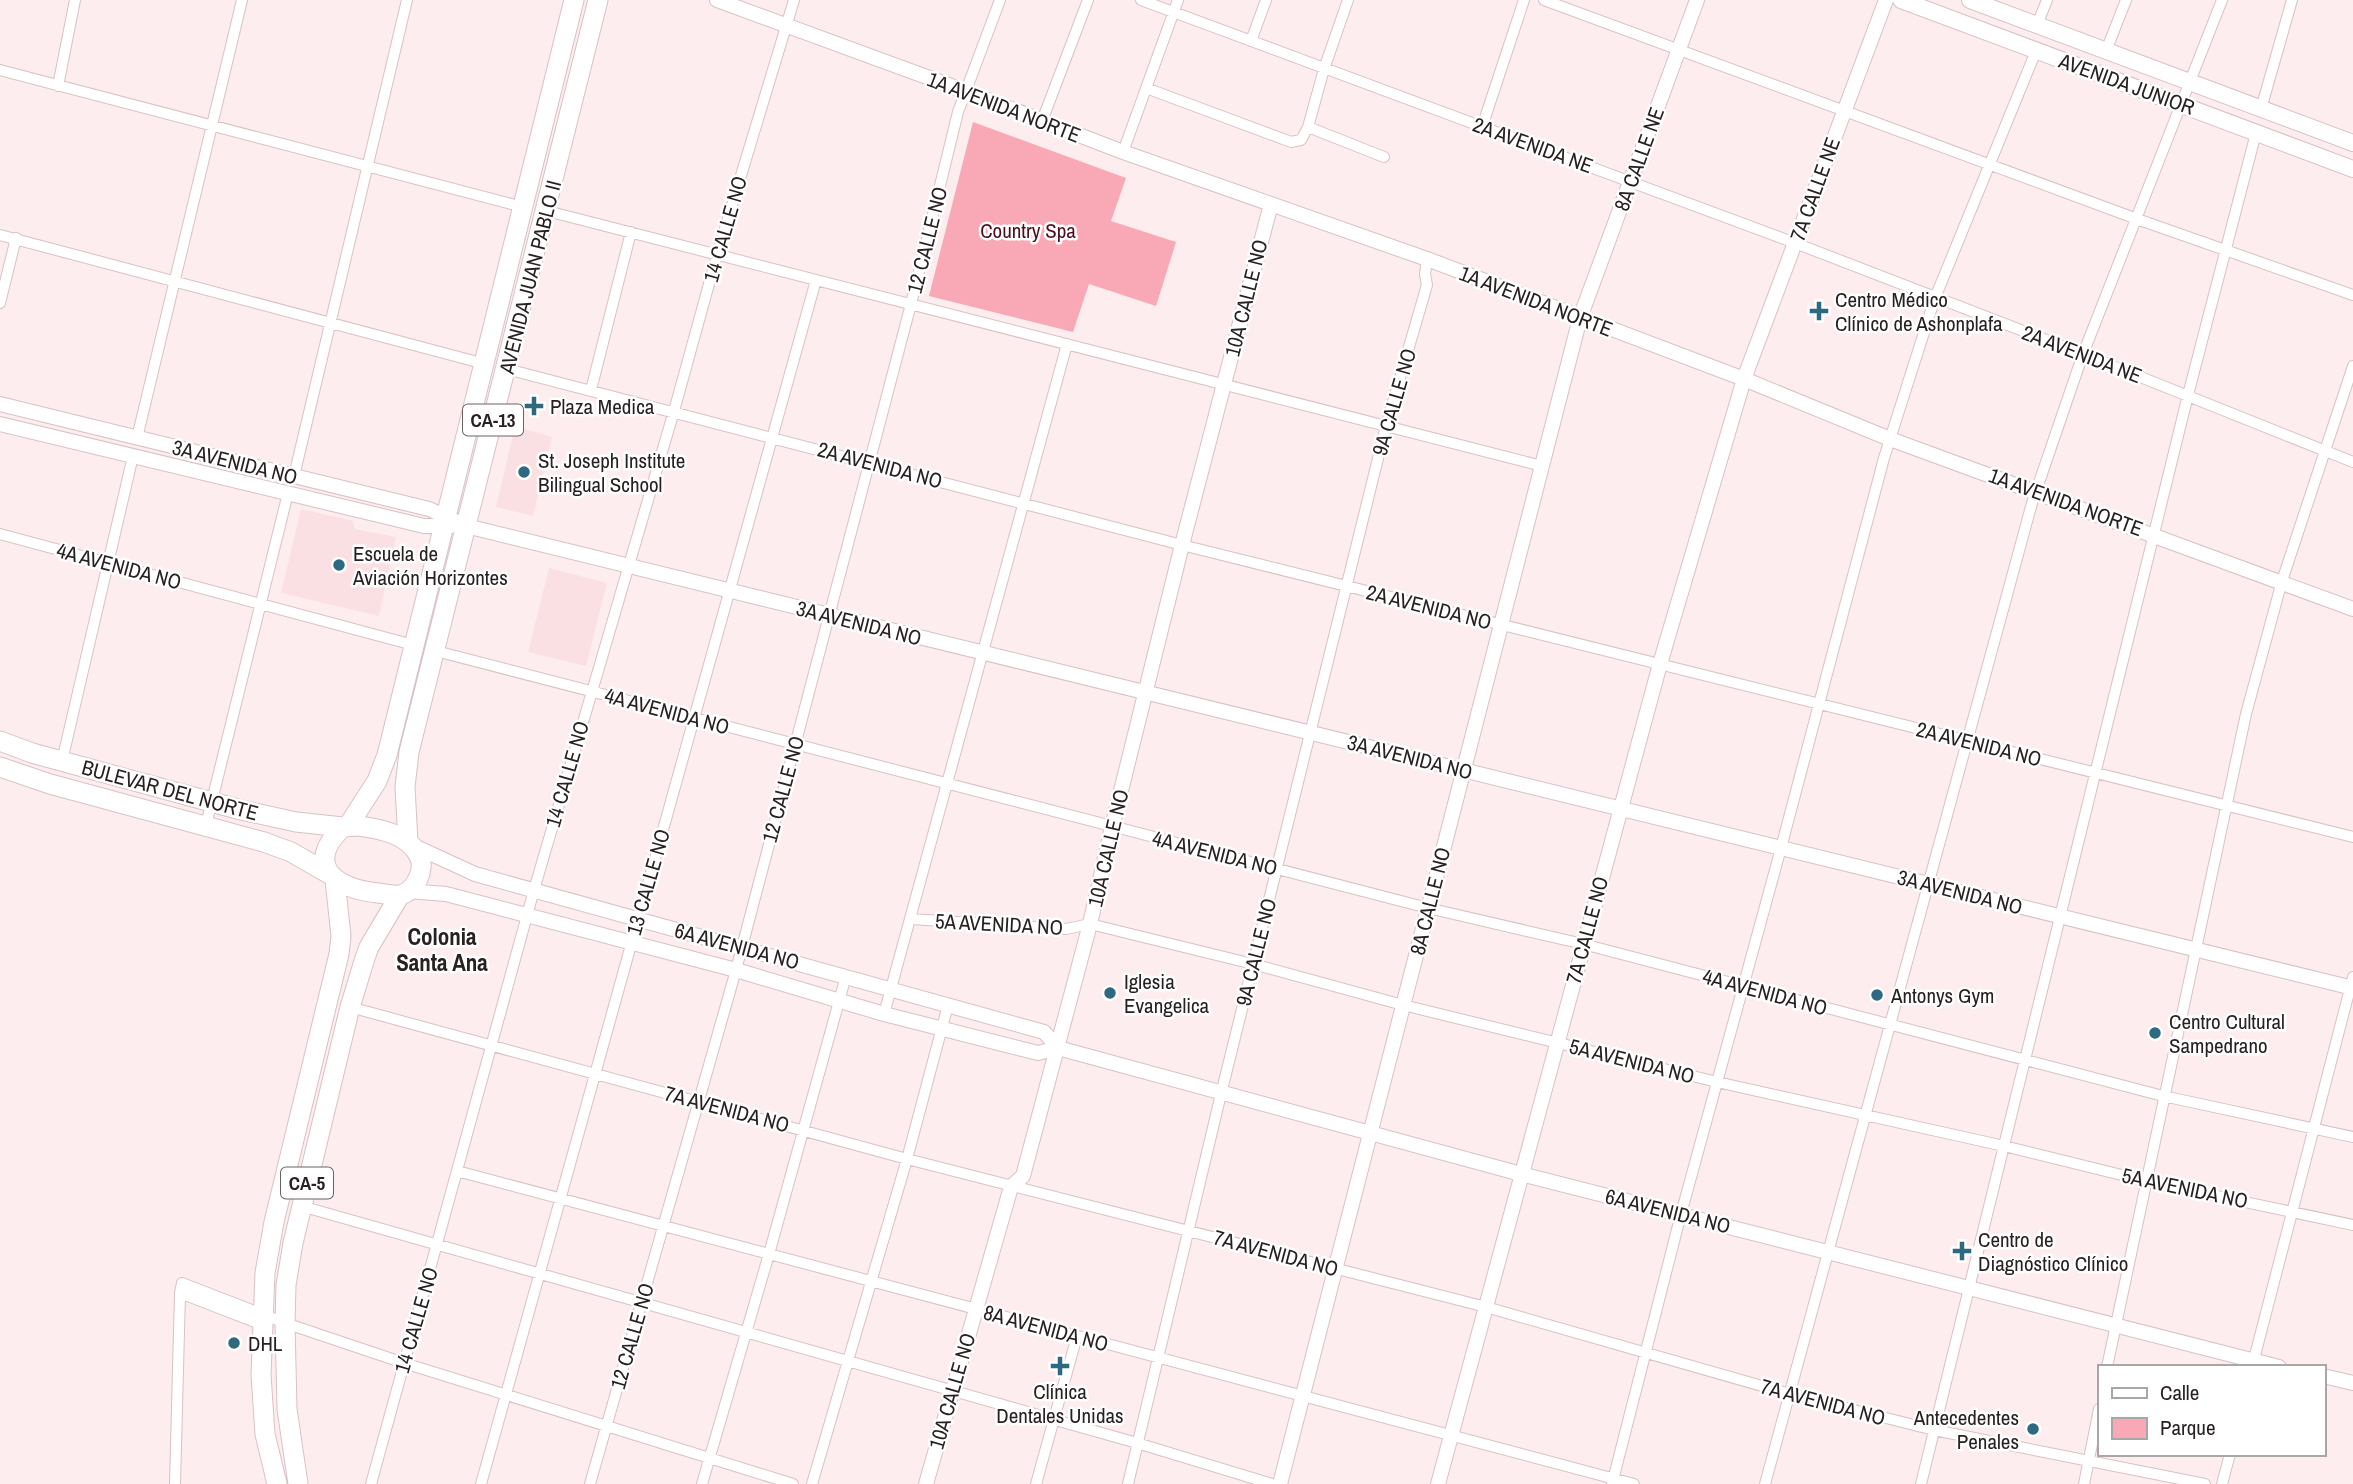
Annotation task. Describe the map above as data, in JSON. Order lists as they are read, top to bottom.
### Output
{
  "streets": {
    "highway": [
      "AVENIDA JUAN PABLO II",
      "CA-13",
      "BULEVAR DEL NORTE",
      "CA-5"
    ],
    "main road": ["AVENIDA JUNIOR"],
    "street": [
      "1A AVENIDA NORTE",
      "2A AVENIDA NE",
      "8A CALLE NE",
      "7A CALLE NE",
      "14 CALLE NO",
      "12 CALLE NO",
      "10A CALLE NO",
      "9A CALLE NO",
      "3A AVENIDA NO",
      "2A AVENIDA NO",
      "4A AVENIDA NO",
      "13 CALLE NO",
      "8A CALLE NO",
      "5A AVENIDA NO",
      "7A CALLE NO",
      "6A AVENIDA NO",
      "7A AVENIDA NO",
      "8A AVENIDA NO"
    ]
  },
  "crossings": [
    ["1A AVENIDA NORTE", "8A CALLE NE"],
    ["1A AVENIDA NORTE", "7A CALLE NE"],
    ["1A AVENIDA NORTE", "14 CALLE NO"],
    ["1A AVENIDA NORTE", "12 CALLE NO"],
    ["1A AVENIDA NORTE", "10A CALLE NO"],
    ["1A AVENIDA NORTE", "9A CALLE NO"],
    ["1A AVENIDA NORTE", "8A CALLE NO"],
    ["1A AVENIDA NORTE", "7A CALLE NO"],
    ["2A AVENIDA NE", "8A CALLE NE"],
    ["2A AVENIDA NE", "7A CALLE NE"],
    ["8A CALLE NE", "8A CALLE NO"],
    ["7A CALLE NE", "7A CALLE NO"],
    ["14 CALLE NO", "3A AVENIDA NO"],
    ["14 CALLE NO", "2A AVENIDA NO"],
    ["14 CALLE NO", "4A AVENIDA NO"],
    ["14 CALLE NO", "6A AVENIDA NO"],
    ["14 CALLE NO", "7A AVENIDA NO"],
    ["14 CALLE NO", "8A AVENIDA NO"],
    ["12 CALLE NO", "3A AVENIDA NO"],
    ["12 CALLE NO", "2A AVENIDA NO"],
    ["12 CALLE NO", "4A AVENIDA NO"],
    ["12 CALLE NO", "6A AVENIDA NO"],
    ["12 CALLE NO", "7A AVENIDA NO"],
    ["12 CALLE NO", "8A AVENIDA NO"],
    ["AVENIDA JUAN PABLO II", "3A AVENIDA NO"],
    ["AVENIDA JUAN PABLO II", "2A AVENIDA NO"],
    ["AVENIDA JUAN PABLO II", "4A AVENIDA NO"],
    ["AVENIDA JUAN PABLO II", "BULEVAR DEL NORTE"],
    ["AVENIDA JUAN PABLO II", "6A AVENIDA NO"],
    ["AVENIDA JUAN PABLO II", "CA-5"],
    ["10A CALLE NO", "3A AVENIDA NO"],
    ["10A CALLE NO", "2A AVENIDA NO"],
    ["10A CALLE NO", "4A AVENIDA NO"],
    ["10A CALLE NO", "5A AVENIDA NO"],
    ["10A CALLE NO", "6A AVENIDA NO"],
    ["10A CALLE NO", "7A AVENIDA NO"],
    ["10A CALLE NO", "8A AVENIDA NO"],
    ["9A CALLE NO", "3A AVENIDA NO"],
    ["9A CALLE NO", "2A AVENIDA NO"],
    ["9A CALLE NO", "4A AVENIDA NO"],
    ["9A CALLE NO", "5A AVENIDA NO"],
    ["9A CALLE NO", "6A AVENIDA NO"],
    ["9A CALLE NO", "7A AVENIDA NO"],
    ["9A CALLE NO", "8A AVENIDA NO"],
    ["3A AVENIDA NO", "13 CALLE NO"],
    ["3A AVENIDA NO", "8A CALLE NO"],
    ["3A AVENIDA NO", "7A CALLE NO"],
    ["2A AVENIDA NO", "13 CALLE NO"],
    ["2A AVENIDA NO", "8A CALLE NO"],
    ["2A AVENIDA NO", "7A CALLE NO"],
    ["4A AVENIDA NO", "13 CALLE NO"],
    ["4A AVENIDA NO", "8A CALLE NO"],
    ["4A AVENIDA NO", "7A CALLE NO"],
    ["BULEVAR DEL NORTE", "6A AVENIDA NO"],
    ["BULEVAR DEL NORTE", "CA-5"],
    ["13 CALLE NO", "6A AVENIDA NO"],
    ["13 CALLE NO", "7A AVENIDA NO"],
    ["13 CALLE NO", "8A AVENIDA NO"],
    ["8A CALLE NO", "5A AVENIDA NO"],
    ["8A CALLE NO", "6A AVENIDA NO"],
    ["8A CALLE NO", "7A AVENIDA NO"],
    ["8A CALLE NO", "8A AVENIDA NO"],
    ["5A AVENIDA NO", "7A CALLE NO"],
    ["7A CALLE NO", "6A AVENIDA NO"],
    ["7A CALLE NO", "7A AVENIDA NO"],
    ["7A CALLE NO", "8A AVENIDA NO"],
    ["6A AVENIDA NO", "CA-5"],
    ["7A AVENIDA NO", "CA-5"]
  ],
  "districts": ["Colonia Santa Ana"],
  "parks": ["Country Spa"],
  "places": {
    "health": [
      "Centro Médico Clínico de Ashonplafa",
      "Plaza Medica",
      "Centro de Diagnóstico Clínico",
      "Clínica Dentales Unidas"
    ],
    "other": [
      "St. Joseph Institute Bilingual School",
      "Escuela de Aviación Horizontes",
      "Iglesia Evangelica",
      "Antonys Gym",
      "Centro Cultural Sampedrano",
      "DHL",
      "Antecedentes Penales"
    ]
  },
  "legend": ["Calle", "Parque"]
}
